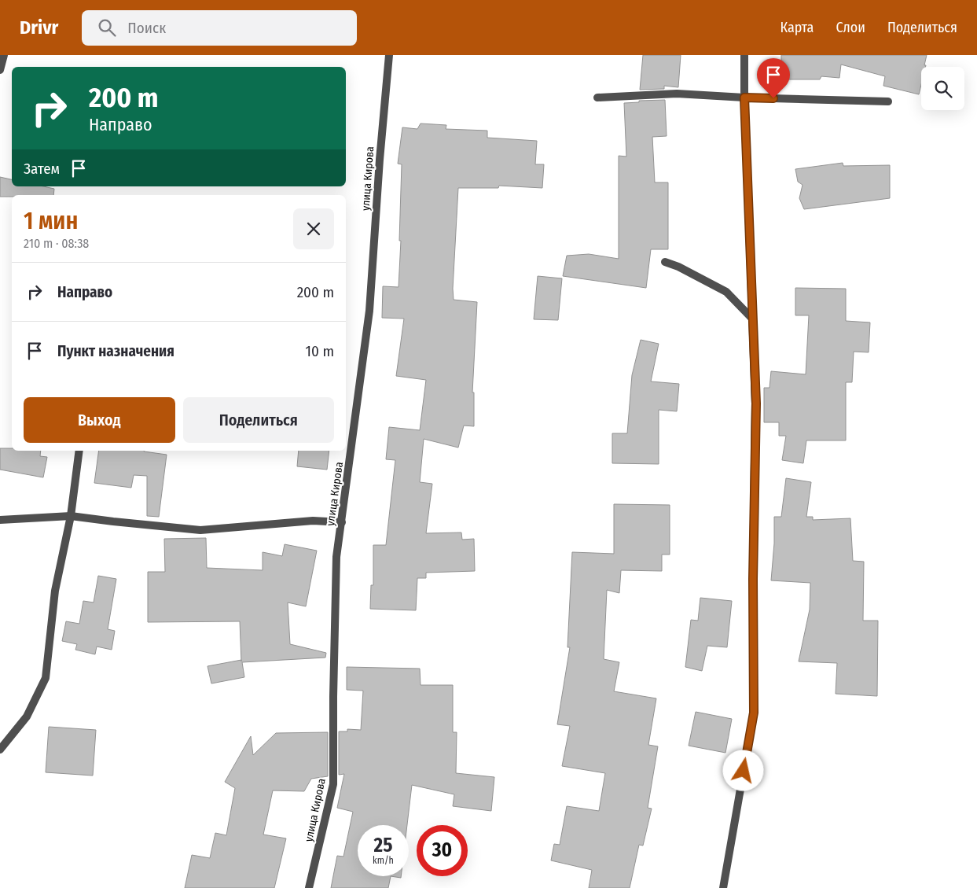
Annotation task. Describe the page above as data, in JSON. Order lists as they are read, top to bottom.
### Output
{
  "streets": {
    "street": ["улица Кирова"]
  },
  "page": {
    "header": "Drivr",
    "search": "Поиск",
    "nav": ["Карта", "Слои", "Поделиться"],
    "turn": ["200 m", "Направо"],
    "then": "Затем",
    "heading": ["1 мин", "210 m · 08:38"],
    "list": [
      {
        "name": "Направо",
        "value": "200 m"
      },
      {
        "name": "Пункт назначения",
        "value": "10 m"
      }
    ],
    "buttons": ["Выход", "Поделиться"],
    "speed": "25 km/h",
    "limit": "30"
  }
}
